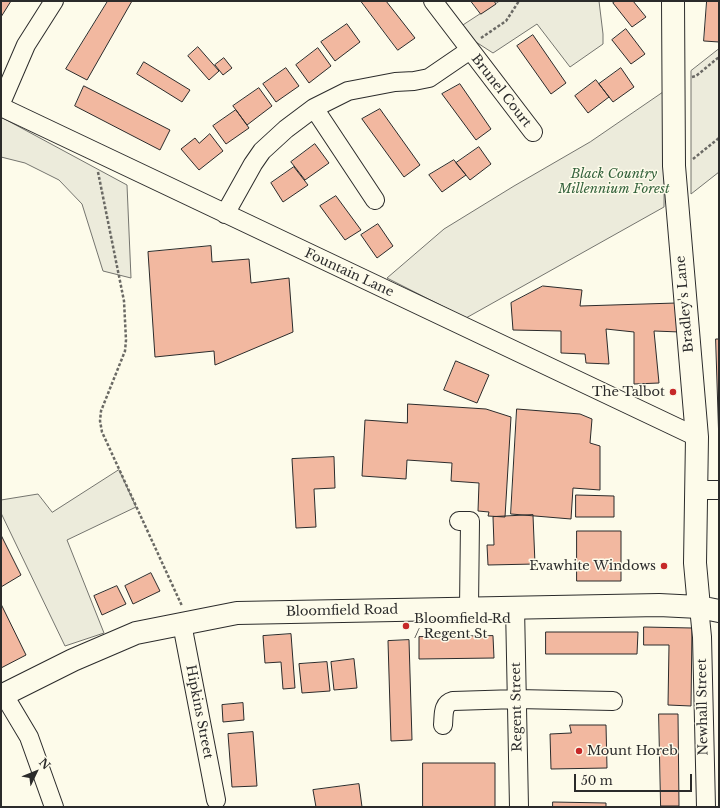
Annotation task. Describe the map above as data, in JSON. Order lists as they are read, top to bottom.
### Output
{
  "streets": {
    "main road": ["Bradley's Lane", "Bloomfield Road"],
    "street": [
      "Brunel Court",
      "Fountain Lane",
      "Regent Street",
      "Newhall Street",
      "Hipkins Street"
    ]
  },
  "crossings": [
    ["Brunel Court", "Fountain Lane"],
    ["Fountain Lane", "Bradley's Lane"],
    ["Bradley's Lane", "Bloomfield Road"],
    ["Bradley's Lane", "Newhall Street"],
    ["Bloomfield Road", "Regent Street"],
    ["Bloomfield Road", "Newhall Street"],
    ["Bloomfield Road", "Hipkins Street"]
  ],
  "parks": ["Black Country Millennium Forest"],
  "places": [
    "The Talbot",
    "Evawhite Windows",
    "Bloomfield Rd / Regent St",
    "Mount Horeb"
  ],
  "scale_bar": "50 m",
  "north": "top right"
}
